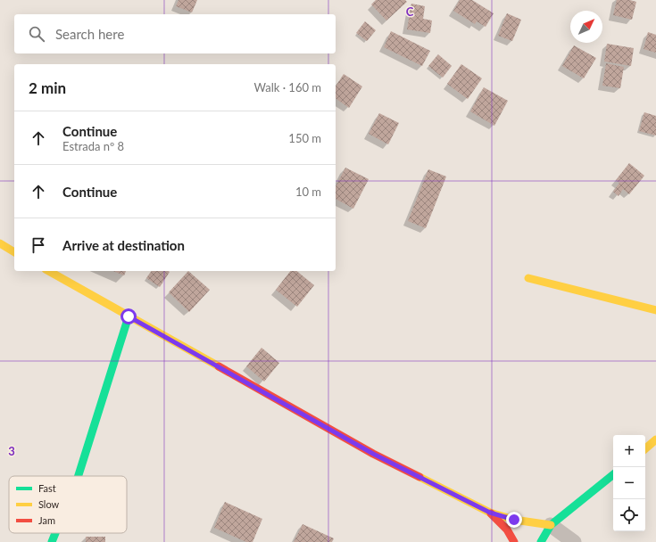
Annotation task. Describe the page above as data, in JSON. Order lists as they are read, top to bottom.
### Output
{
  "legend": ["Fast", "Slow", "Jam"],
  "north": "top right",
  "page": {
    "search": "Search here",
    "heading": ["2 min", "Walk · 160 m"],
    "list": [
      ["Continue", "Estrada nº 8", "150 m"],
      ["Continue", "10 m"],
      "Arrive at destination"
    ],
    "map_buttons": ["+", "−"]
  },
  "grid": {
    "columns": ["C"],
    "rows": ["3"]
  }
}
